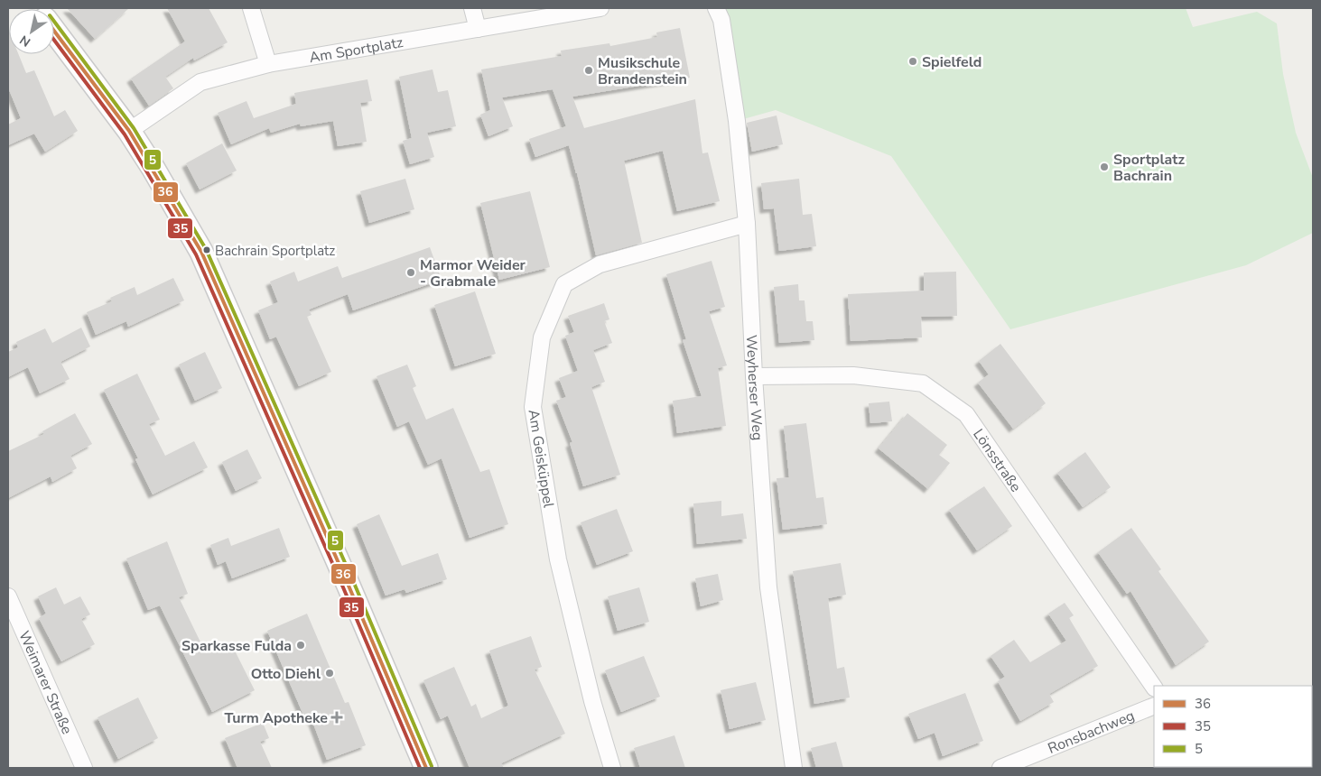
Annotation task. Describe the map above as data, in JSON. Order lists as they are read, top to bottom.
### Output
{
  "streets": {
    "street": [
      "Am Sportplatz",
      "Weyherser Weg",
      "Am Geisküppel",
      "Lönsstraße",
      "Weimarer Straße",
      "Ronsbachweg"
    ]
  },
  "crossings": [
    ["Weyherser Weg", "Am Geisküppel"],
    ["Weyherser Weg", "Lönsstraße"]
  ],
  "places": {
    "other": [
      "Spielfeld",
      "Musikschule Brandenstein",
      "Sportplatz Bachrain",
      "Bachrain Sportplatz",
      "Marmor Weider - Grabmale",
      "Sparkasse Fulda",
      "Otto Diehl"
    ],
    "health": ["Turm Apotheke"]
  },
  "lines": ["transit line 5", "transit line 36", "transit line 35"],
  "legend": ["36", "35", "5"],
  "north": "bottom left"
}
